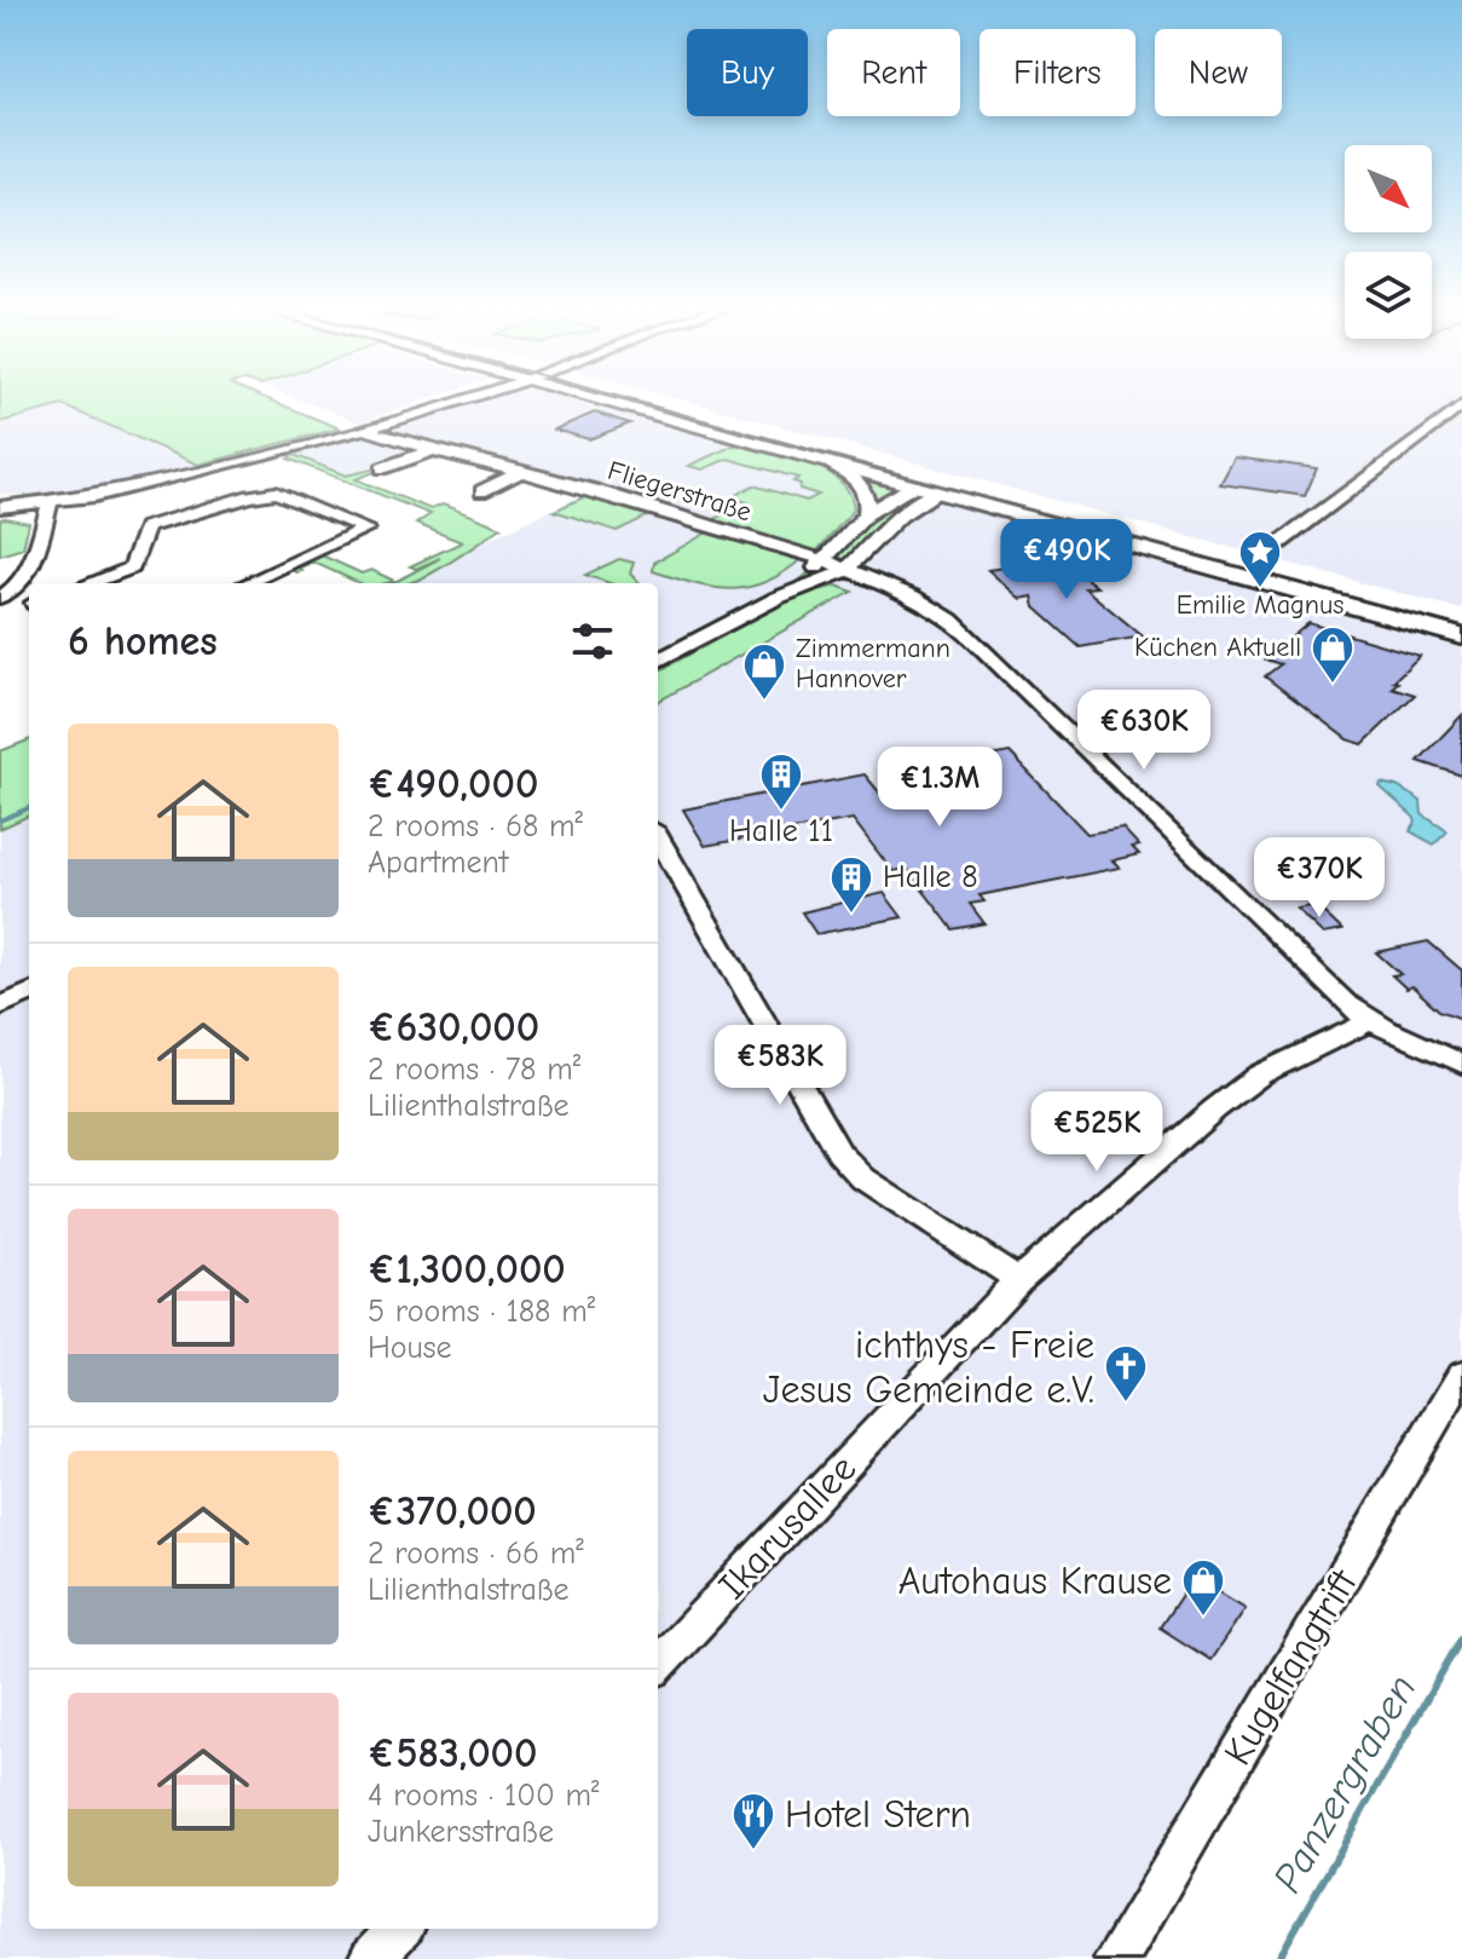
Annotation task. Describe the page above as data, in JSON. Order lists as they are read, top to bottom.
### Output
{
  "streets": {
    "street": ["Fliegerstraße", "Ikarusallee", "Kugelfangtrift"]
  },
  "crossings": [
    ["Fliegerstraße", "Ikarusallee"]
  ],
  "water": ["Panzergraben"],
  "places": {
    "place": ["Emilie Magnus"],
    "shop": ["Küchen Aktuell", "Zimmermann Hannover", "Autohaus Krause"],
    "building": ["Halle 11", "Halle 8"],
    "church": ["ichthys - Freie Jesus Gemeinde e.V."],
    "restaurant": ["Hotel Stern"]
  },
  "north": "bottom right",
  "page": {
    "chip": [
      "Buy",
      "Rent",
      "Filters",
      "New"
    ],
    "price": [
      "€490K",
      "€630K",
      "€1.3M",
      "€370K",
      "€583K",
      "€525K"
    ],
    "heading": "6 homes",
    "list": [
      {
        "name": "€490,000",
        "note": "2 rooms · 68 m² · Apartment"
      },
      {
        "name": "€630,000",
        "note": "2 rooms · 78 m² · Lilienthalstraße"
      },
      {
        "name": "€1,300,000",
        "note": "5 rooms · 188 m² · House"
      },
      {
        "name": "€370,000",
        "note": "2 rooms · 66 m² · Lilienthalstraße"
      },
      {
        "name": "€583,000",
        "note": "4 rooms · 100 m² · Junkersstraße"
      }
    ]
  }
}
